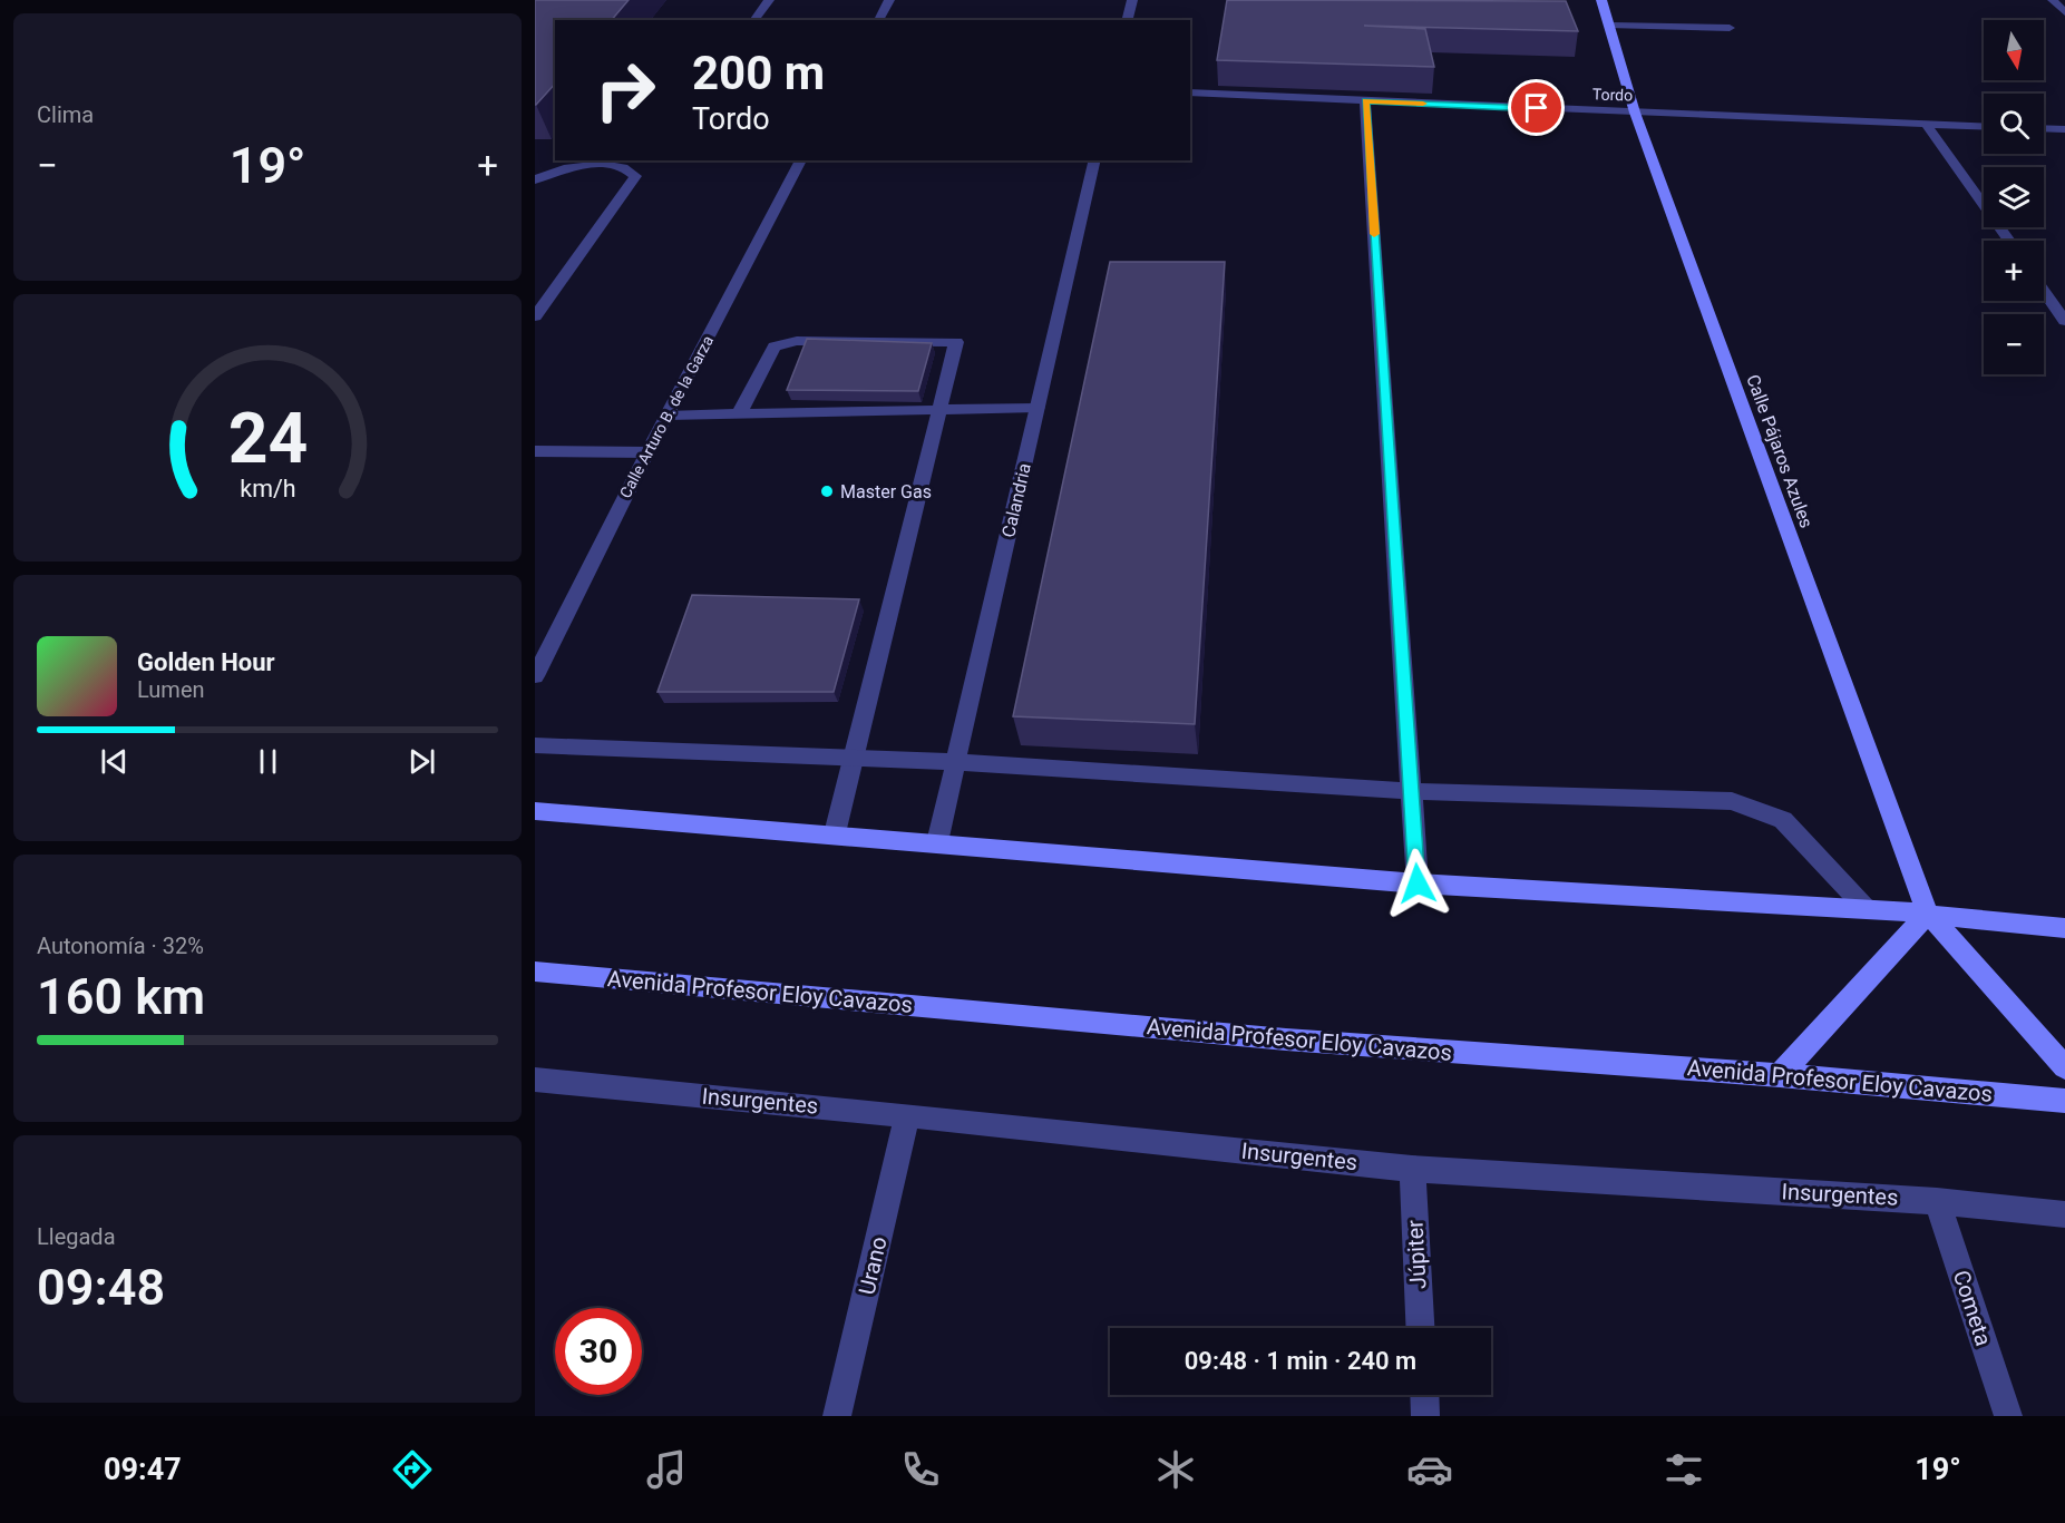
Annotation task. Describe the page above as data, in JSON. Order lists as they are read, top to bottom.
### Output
{
  "streets": {
    "main road": ["Calle Pájaros Azules", "Avenida Profesor Eloy Cavazos"],
    "street": [
      "Tordo",
      "Calle Arturo B. de la Garza",
      "Calandria",
      "Insurgentes",
      "Júpiter",
      "Urano",
      "Cometa"
    ]
  },
  "crossings": [
    ["Tordo", "Calle Pájaros Azules"],
    ["Insurgentes", "Júpiter"],
    ["Insurgentes", "Urano"],
    ["Insurgentes", "Cometa"]
  ],
  "places": ["Master Gas"],
  "north": "bottom",
  "page": {
    "tile": [
      "Clima",
      ["Autonomía · 32%", "160 km"],
      ["Llegada", "09:48"]
    ],
    "map_buttons": ["+", "−"],
    "turn": ["200 m", "Tordo"],
    "heat": ["−", "19°", "+"],
    "song": ["Golden Hour", "Lumen"],
    "limit": "30",
    "trip": "09:48 · 1 min · 240 m",
    "tabs": ["09:47", "19°"],
    "gauge": ["24", "km/h"]
  }
}
